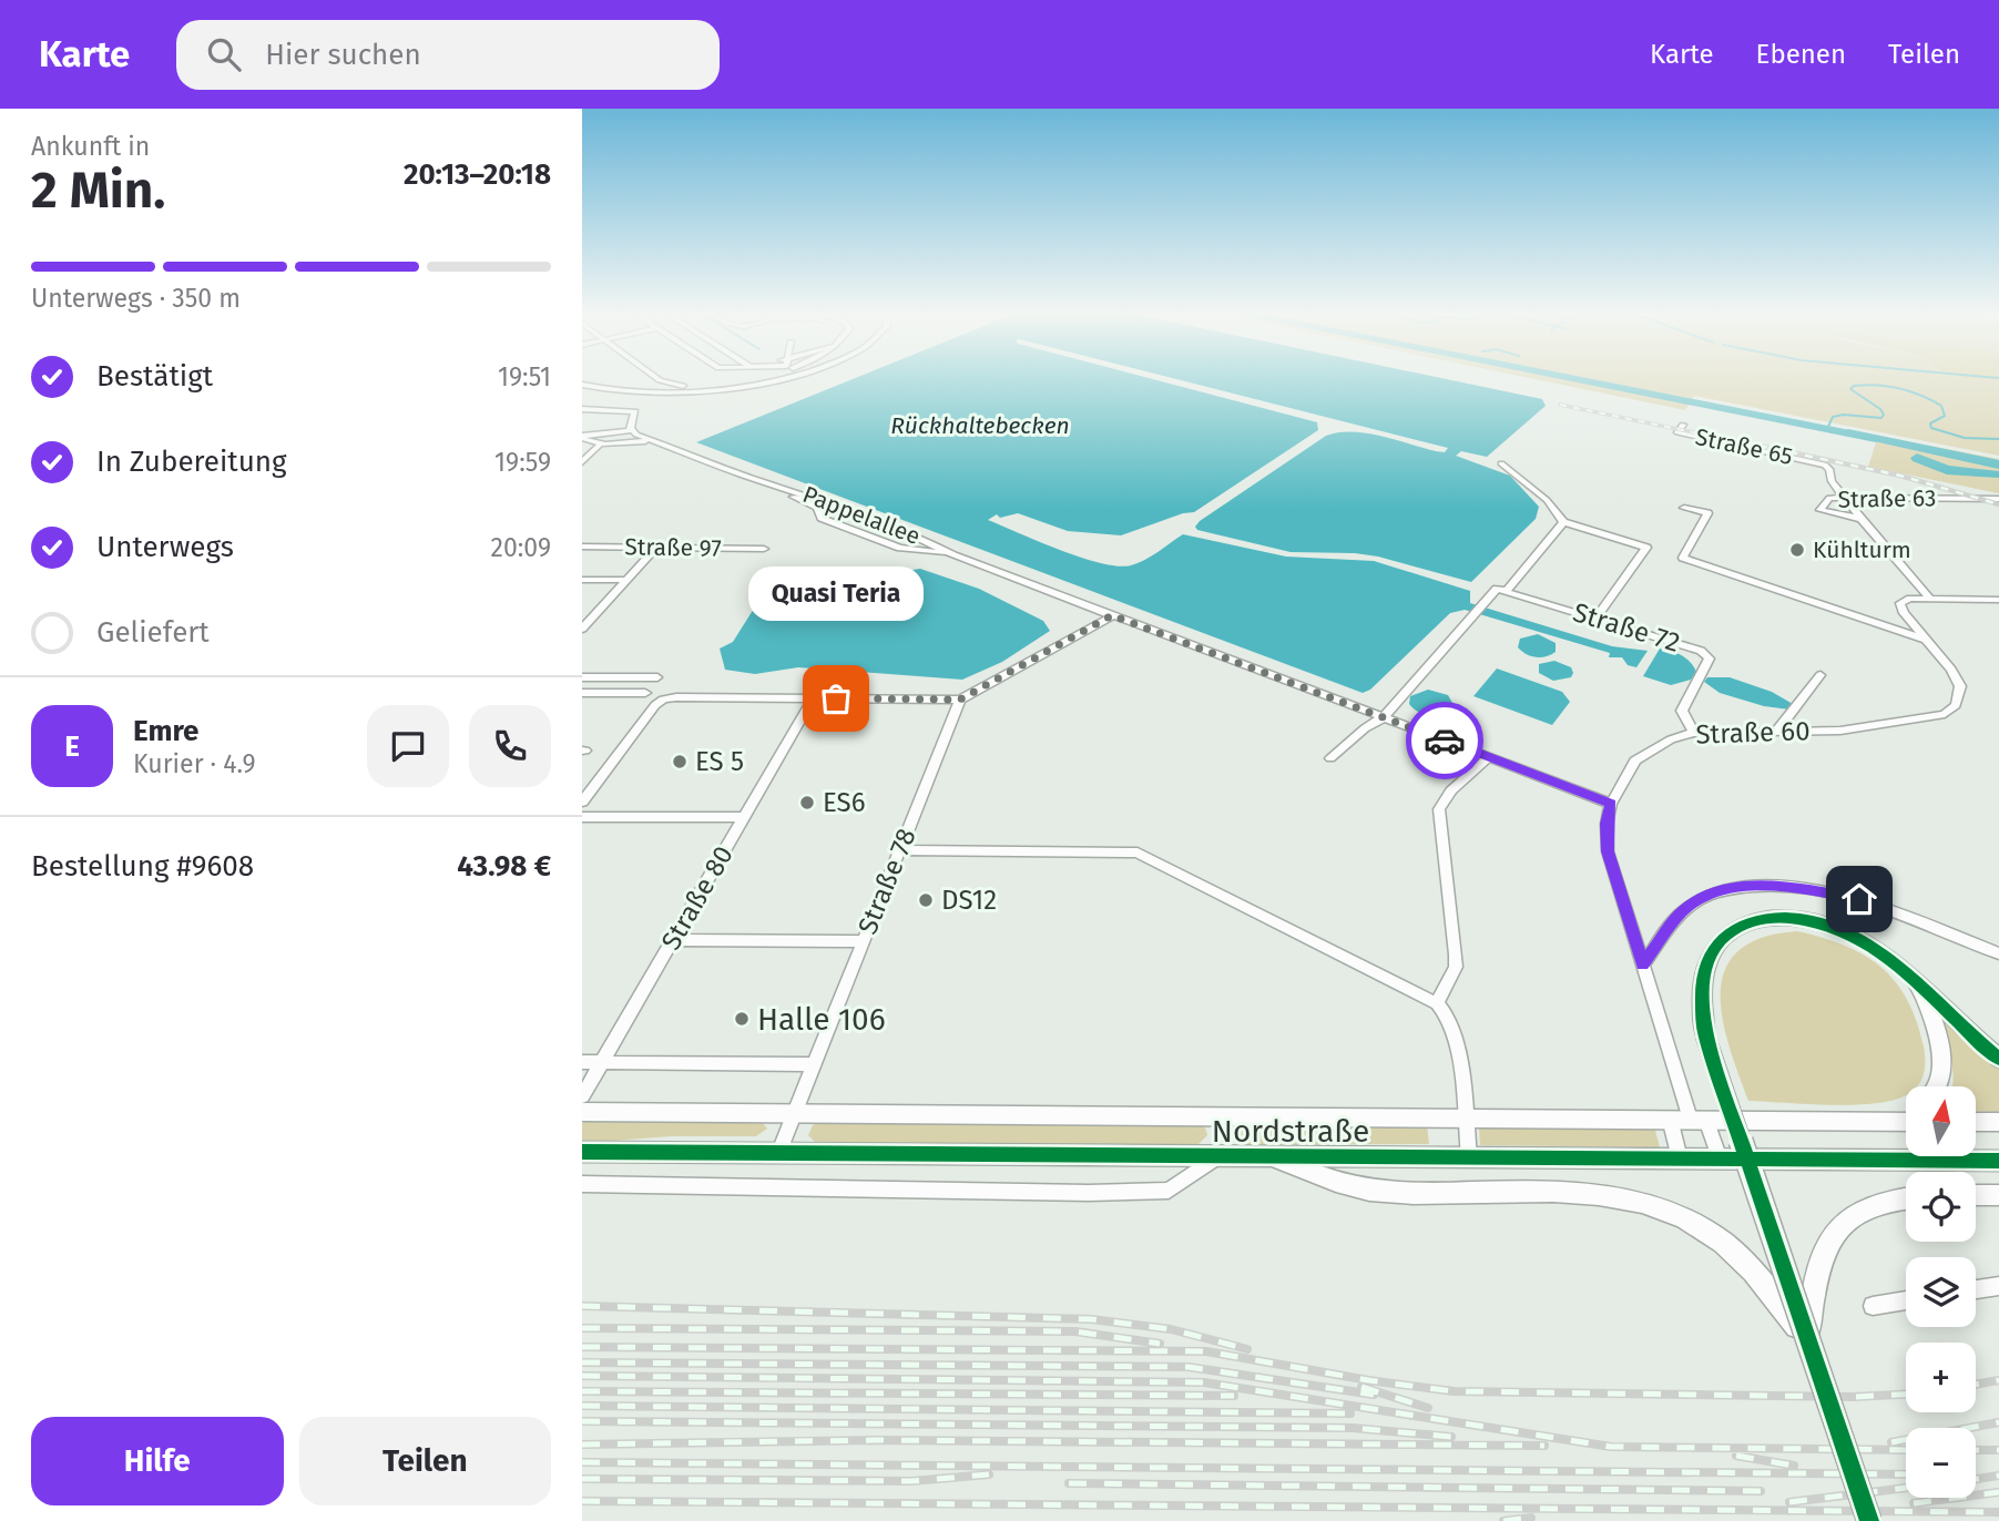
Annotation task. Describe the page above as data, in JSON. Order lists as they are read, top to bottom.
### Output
{
  "streets": {
    "street": [
      "Straße 65",
      "Straße 63",
      "Pappelallee",
      "Straße 97",
      "Straße 72",
      "Straße 60",
      "Straße 78",
      "Straße 80",
      "Nordstraße"
    ]
  },
  "crossings": [
    ["Straße 65", "Straße 63"],
    ["Pappelallee", "Straße 60"],
    ["Straße 72", "Straße 60"],
    ["Straße 60", "Nordstraße"],
    ["Straße 78", "Nordstraße"]
  ],
  "water": ["Rückhaltebecken"],
  "places": [
    "Kühlturm",
    "Quasi Teria",
    "ES 5",
    "ES6",
    "DS12",
    "Halle 106"
  ],
  "north": "top",
  "page": {
    "header": "Karte",
    "search": "Hier suchen",
    "nav": ["Karte", "Ebenen", "Teilen"],
    "heading": ["2 Min.", "Ankunft in", "20:13–20:18"],
    "panel": [
      "Emre",
      "Kurier · 4.9",
      "Bestellung #9608",
      "43.98 €"
    ],
    "bar": "Unterwegs · 350 m",
    "list": [
      ["Bestätigt", "19:51"],
      ["In Zubereitung", "19:59"],
      ["Unterwegs", "20:09"],
      "Geliefert"
    ],
    "bubble": "Quasi Teria",
    "round": "E",
    "map_buttons": ["+", "−"],
    "buttons": ["Hilfe", "Teilen"]
  }
}
